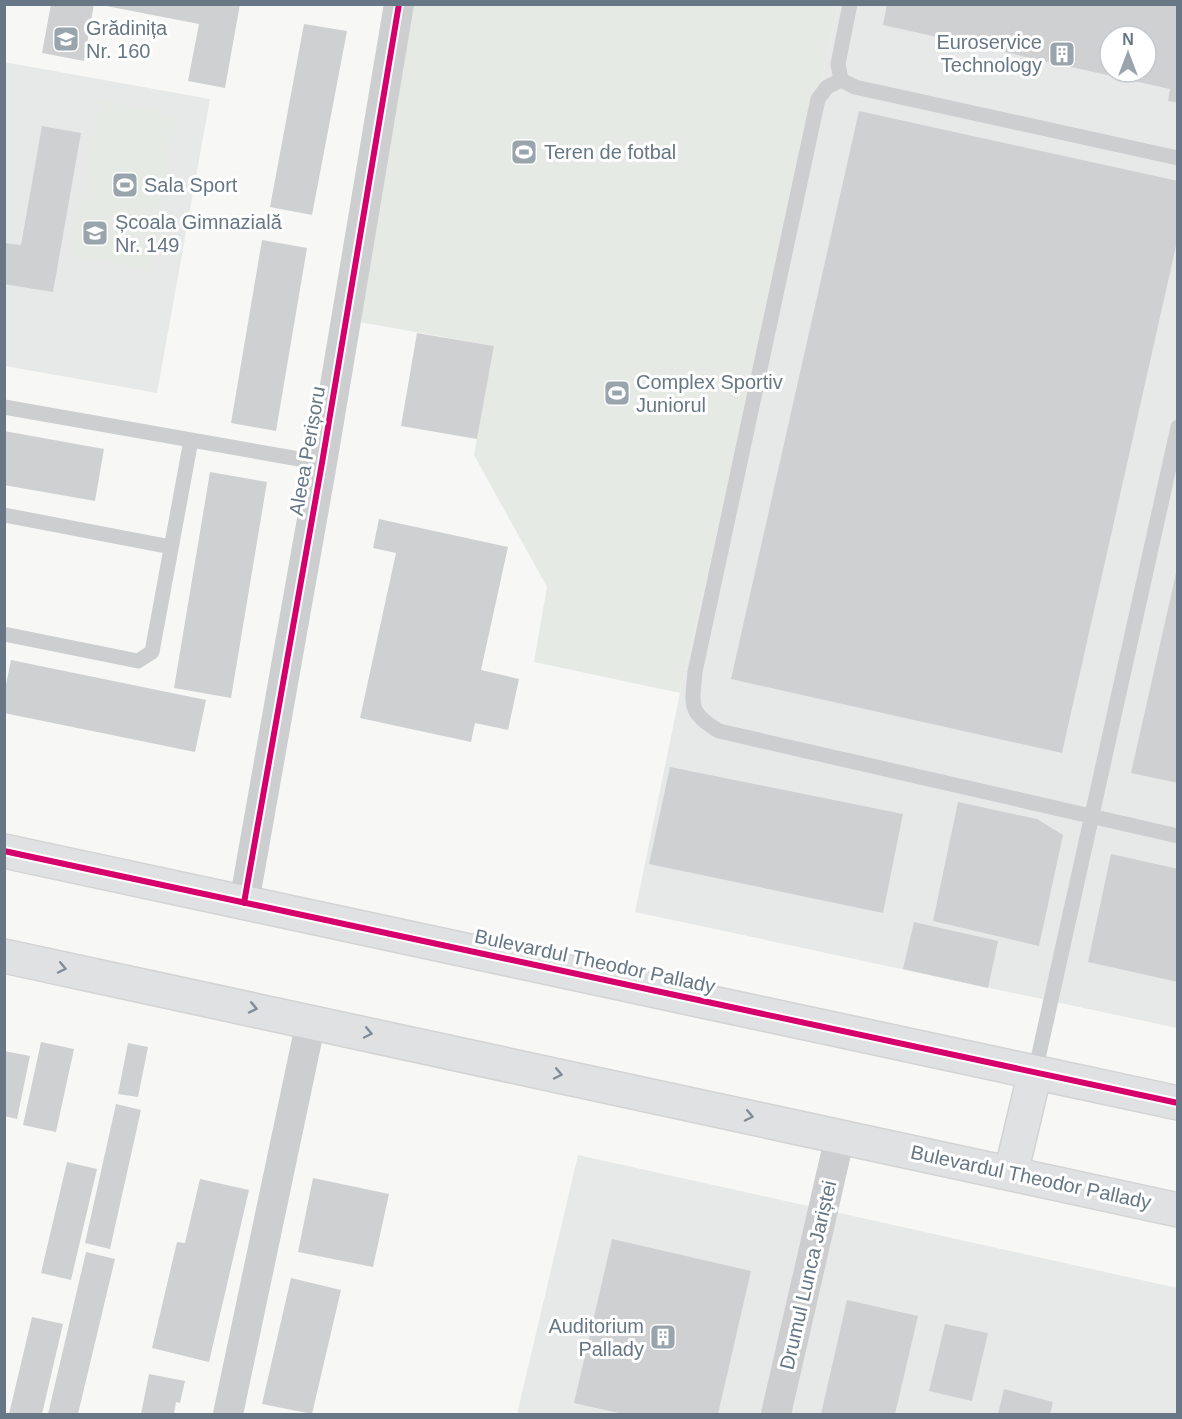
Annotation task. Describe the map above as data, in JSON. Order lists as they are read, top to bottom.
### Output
{
  "streets": {
    "main road": ["Bulevardul Theodor Pallady"],
    "street": ["Aleea Perișoru", "Drumul Lunca Jariștei"]
  },
  "crossings": [
    ["Aleea Perișoru", "Bulevardul Theodor Pallady"],
    ["Bulevardul Theodor Pallady", "Drumul Lunca Jariștei"]
  ],
  "places": {
    "school or university": ["Grădinița Nr. 160", "Școala Gimnazială Nr. 149"],
    "building": ["Euroservice Technology", "Auditorium Pallady"],
    "sports": ["Teren de fotbal", "Sala Sport", "Complex Sportiv Juniorul"]
  },
  "north": "top"
}
